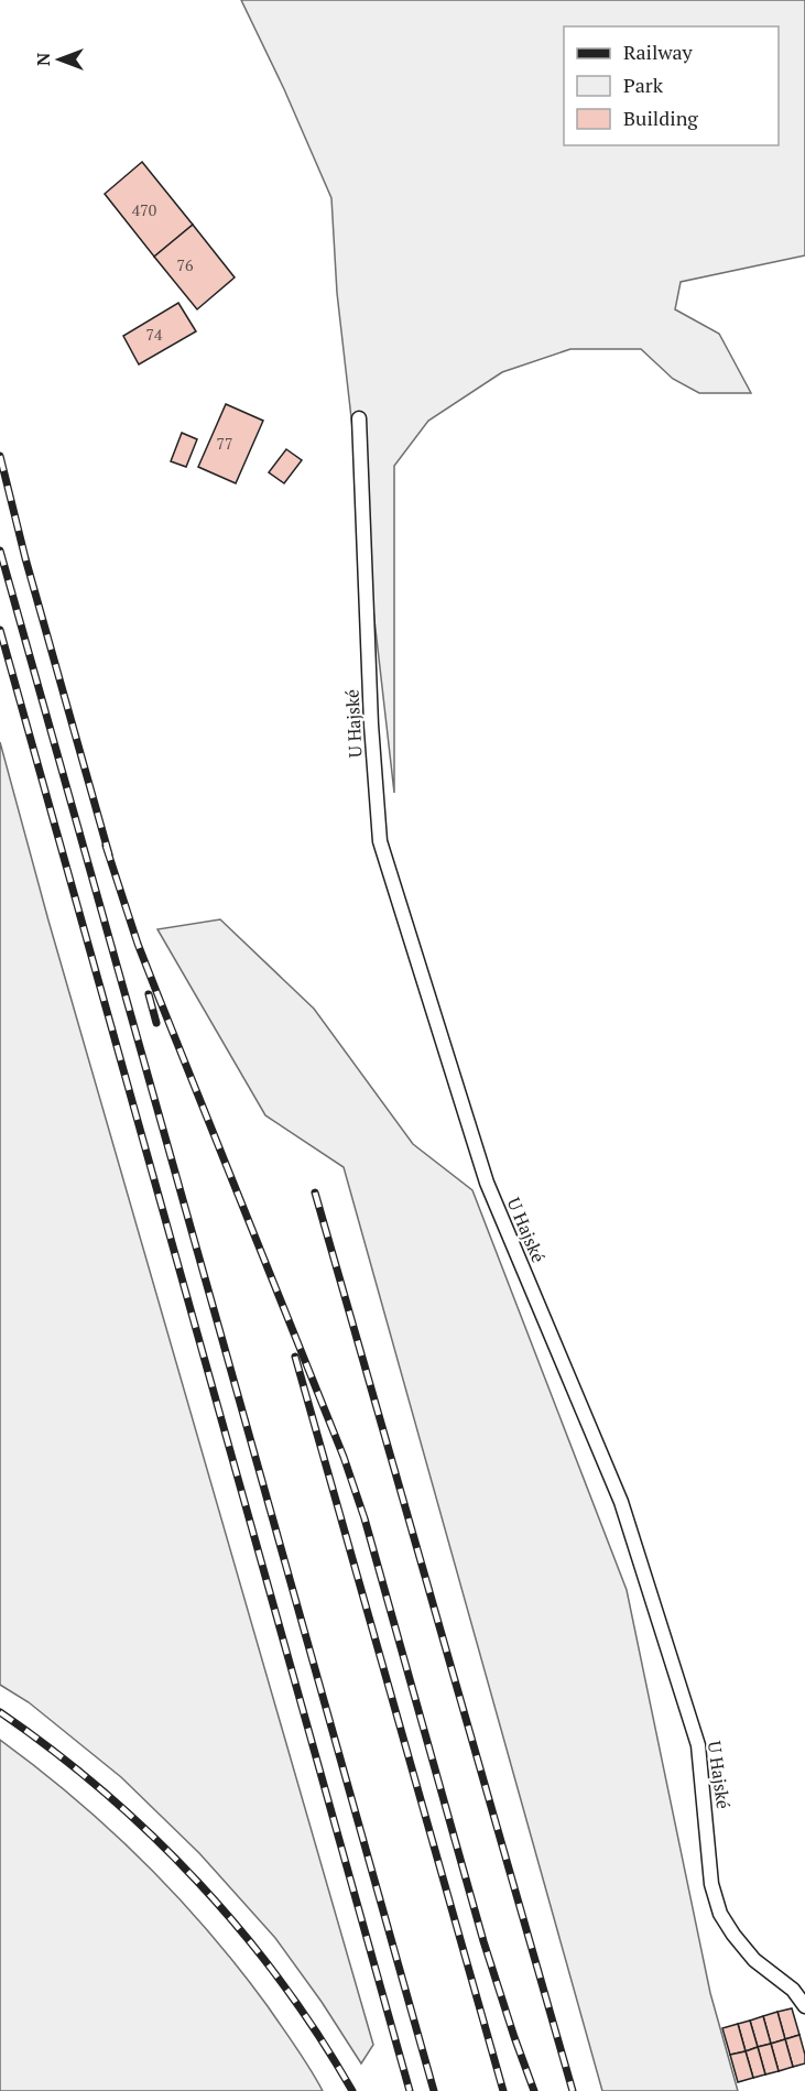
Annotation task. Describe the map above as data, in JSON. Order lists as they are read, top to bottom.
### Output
{
  "streets": {
    "lane": ["U Hajské"]
  },
  "house_numbers": [
    "470",
    "76",
    "74",
    "77"
  ],
  "legend": ["Railway", "Park", "Building"],
  "north": "left"
}
